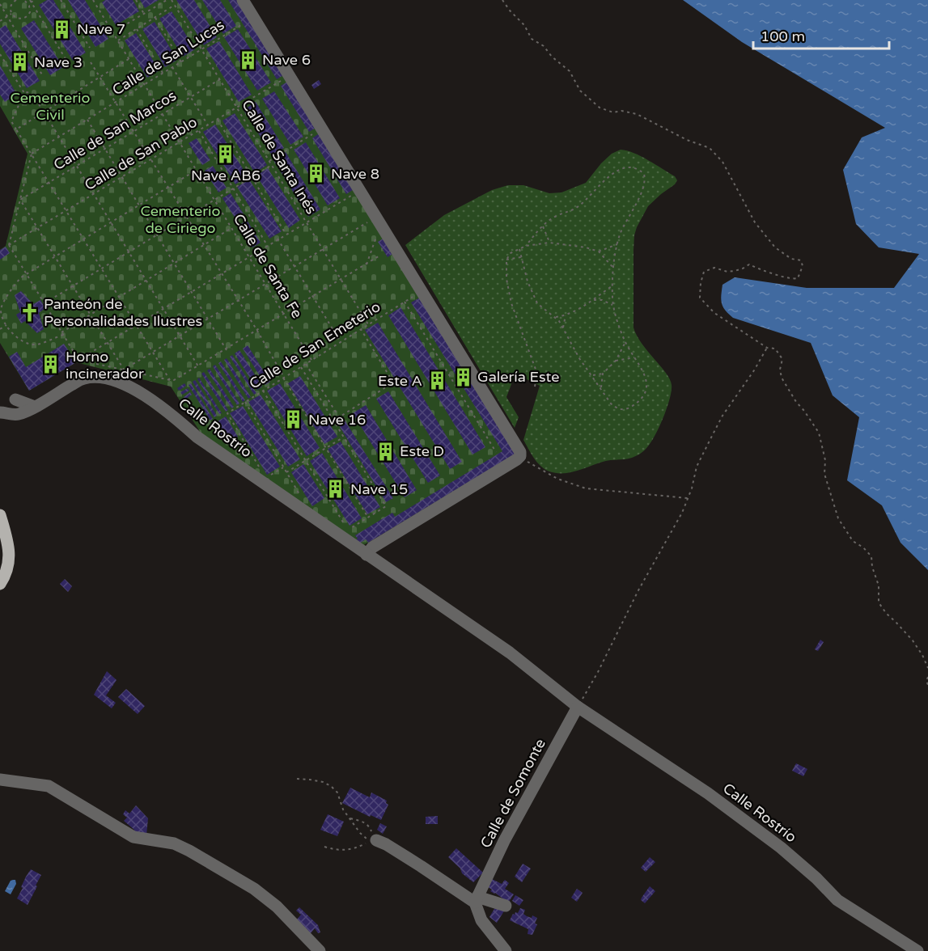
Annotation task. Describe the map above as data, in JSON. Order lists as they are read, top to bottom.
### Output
{
  "streets": {
    "street": ["Calle Rostrío", "Calle de Somonte"],
    "path": [
      "Calle de San Lucas",
      "Calle de San Marcos",
      "Calle de San Pablo",
      "Calle de Santa Inés",
      "Calle de Santa Fe",
      "Calle de San Emeterio"
    ]
  },
  "crossings": [
    ["Calle de San Lucas", "Calle de Santa Inés"],
    ["Calle de San Lucas", "Calle de Santa Fe"],
    ["Calle de San Marcos", "Calle de Santa Inés"],
    ["Calle de San Marcos", "Calle de Santa Fe"],
    ["Calle de San Pablo", "Calle de Santa Inés"],
    ["Calle de San Pablo", "Calle de Santa Fe"],
    ["Calle de Santa Inés", "Calle de San Emeterio"],
    ["Calle de Santa Fe", "Calle de San Emeterio"],
    ["Calle Rostrío", "Calle de Somonte"]
  ],
  "parks": ["Cementerio Civil", "Cementerio de Ciriego"],
  "places": {
    "building": [
      "Nave 7",
      "Nave 6",
      "Nave 3",
      "Nave AB6",
      "Nave 8",
      "Horno incinerador",
      "Galería Este",
      "Este A",
      "Nave 16",
      "Este D",
      "Nave 15"
    ],
    "church": ["Panteón de Personalidades Ilustres"]
  },
  "scale_bar": "100 m"
}
